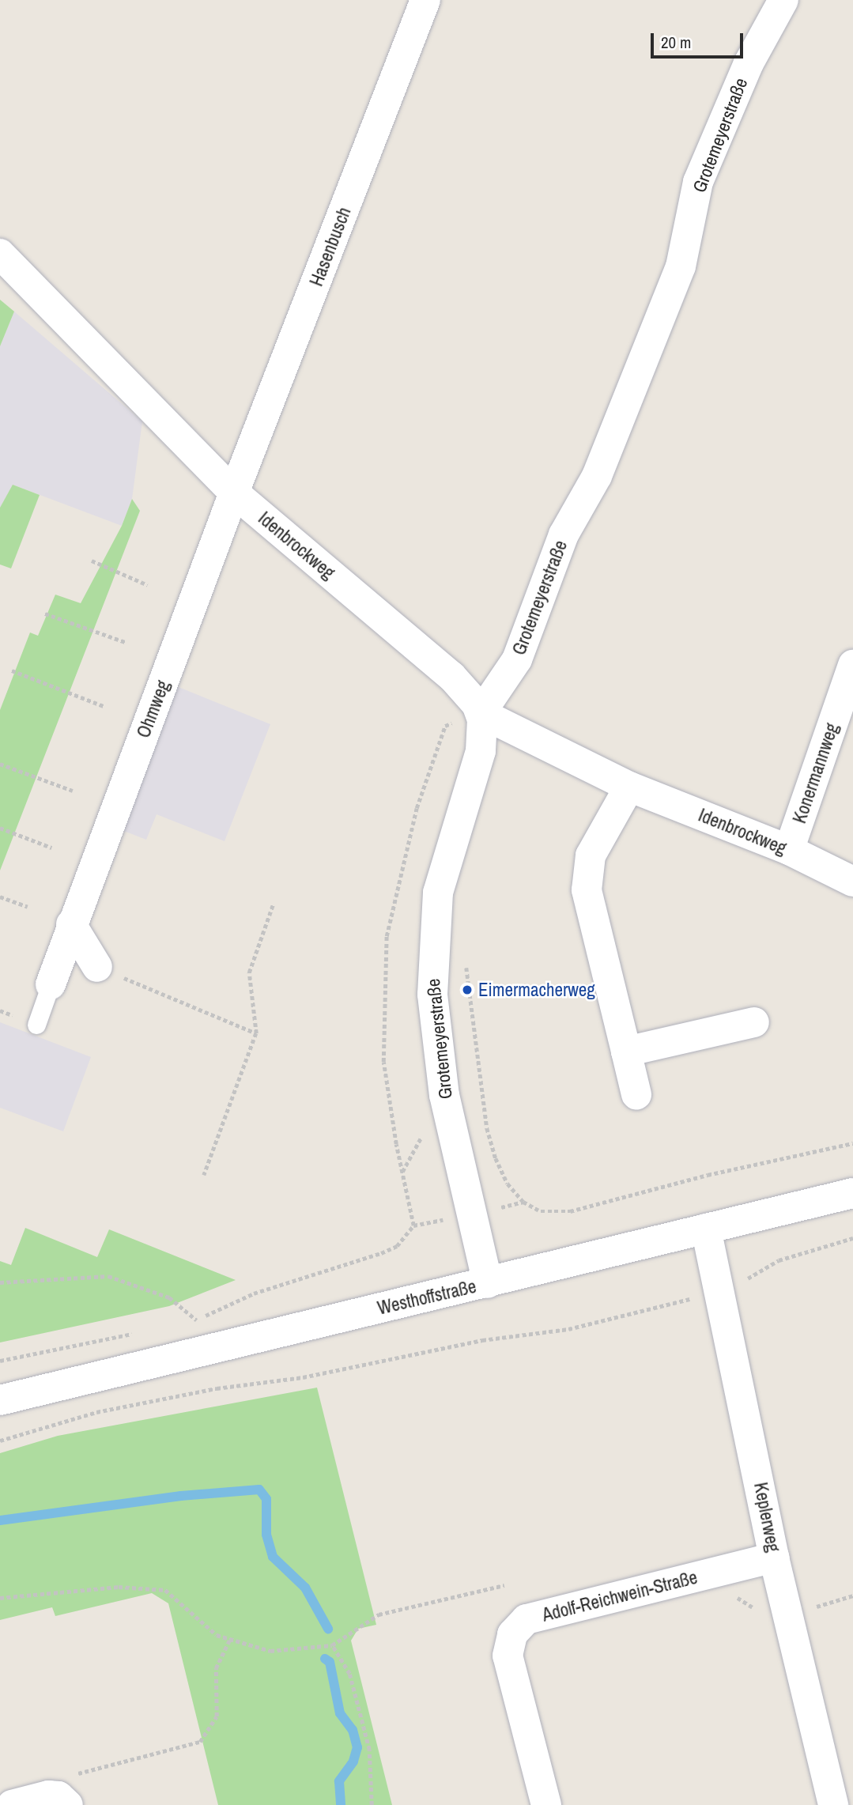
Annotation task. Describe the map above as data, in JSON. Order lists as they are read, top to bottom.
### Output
{
  "streets": {
    "street": [
      "Grotemeyerstraße",
      "Hasenbusch",
      "Idenbrockweg",
      "Ohmweg",
      "Konermannweg",
      "Westhoffstraße",
      "Keplerweg",
      "Adolf-Reichwein-Straße"
    ]
  },
  "crossings": [
    ["Grotemeyerstraße", "Idenbrockweg"],
    ["Grotemeyerstraße", "Westhoffstraße"],
    ["Hasenbusch", "Idenbrockweg"],
    ["Hasenbusch", "Ohmweg"],
    ["Idenbrockweg", "Ohmweg"],
    ["Idenbrockweg", "Konermannweg"],
    ["Westhoffstraße", "Keplerweg"],
    ["Keplerweg", "Adolf-Reichwein-Straße"]
  ],
  "places": ["Eimermacherweg"],
  "scale_bar": "20 m"
}
